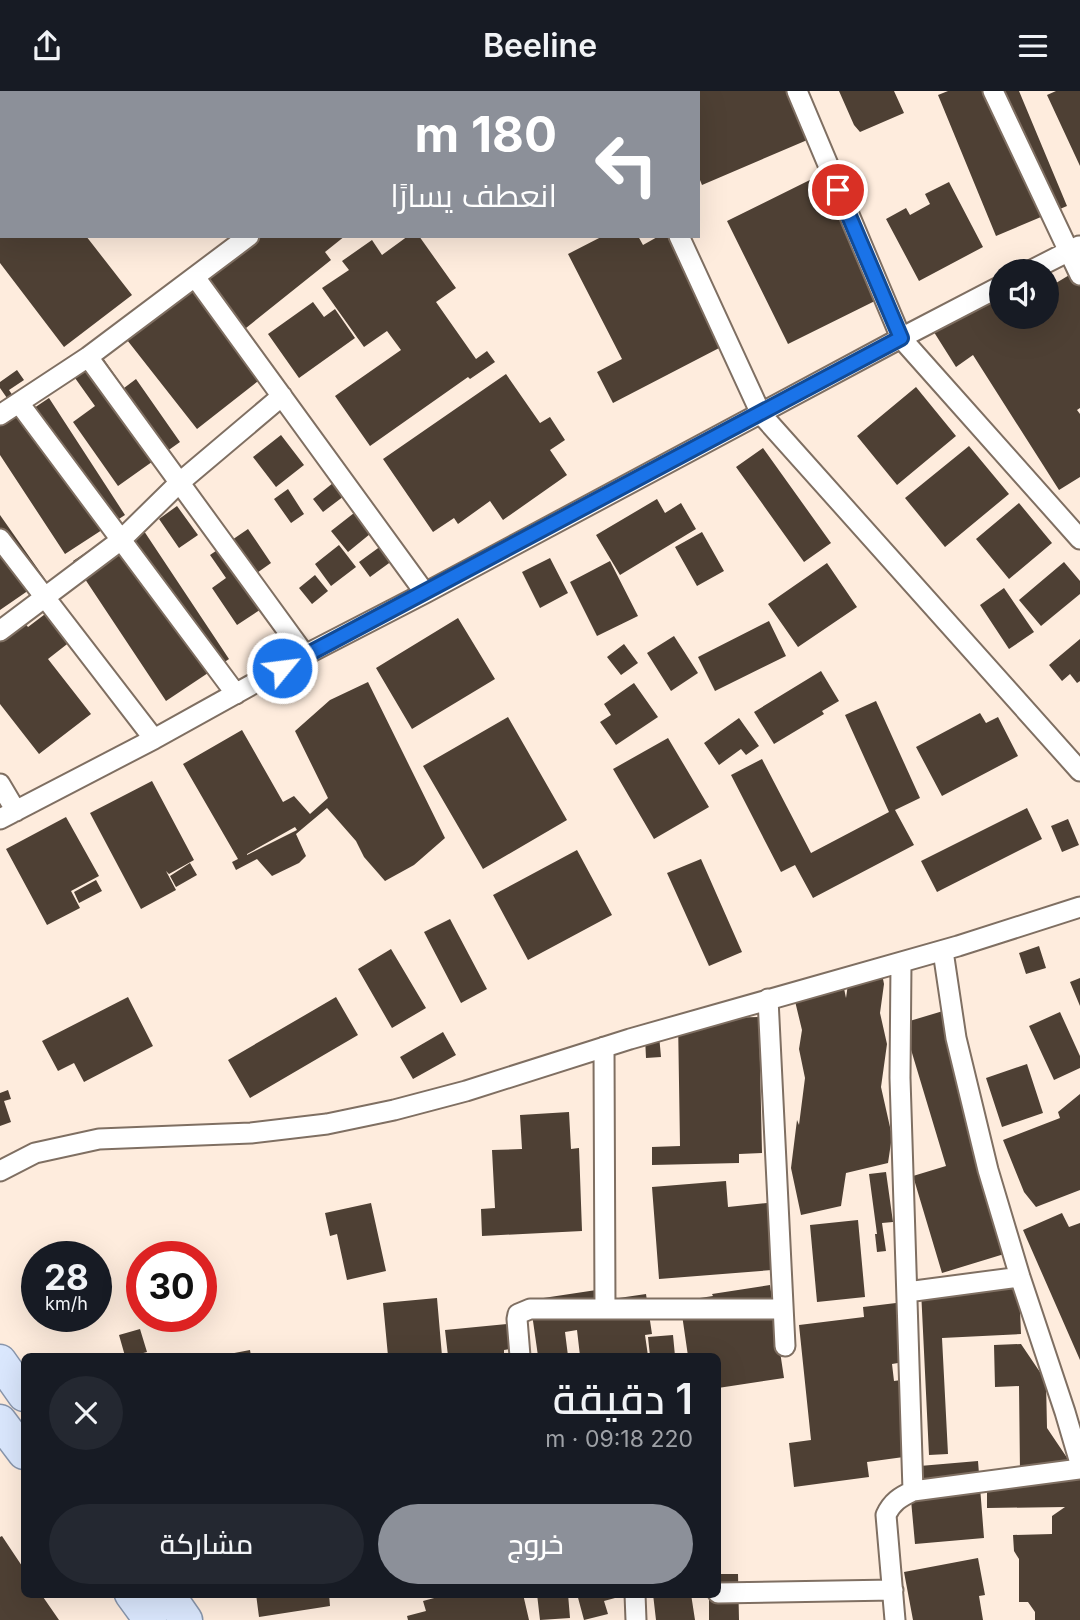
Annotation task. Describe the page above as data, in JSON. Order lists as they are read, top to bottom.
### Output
{
  "page": {
    "header": "Beeline",
    "turn": ["180 m", "انعطف يسارًا"],
    "speed": "28 km/h",
    "limit": "30",
    "heading": ["1 دقيقة", "220 m · 09:18"],
    "buttons": ["خروج", "مشاركة"]
  }
}
